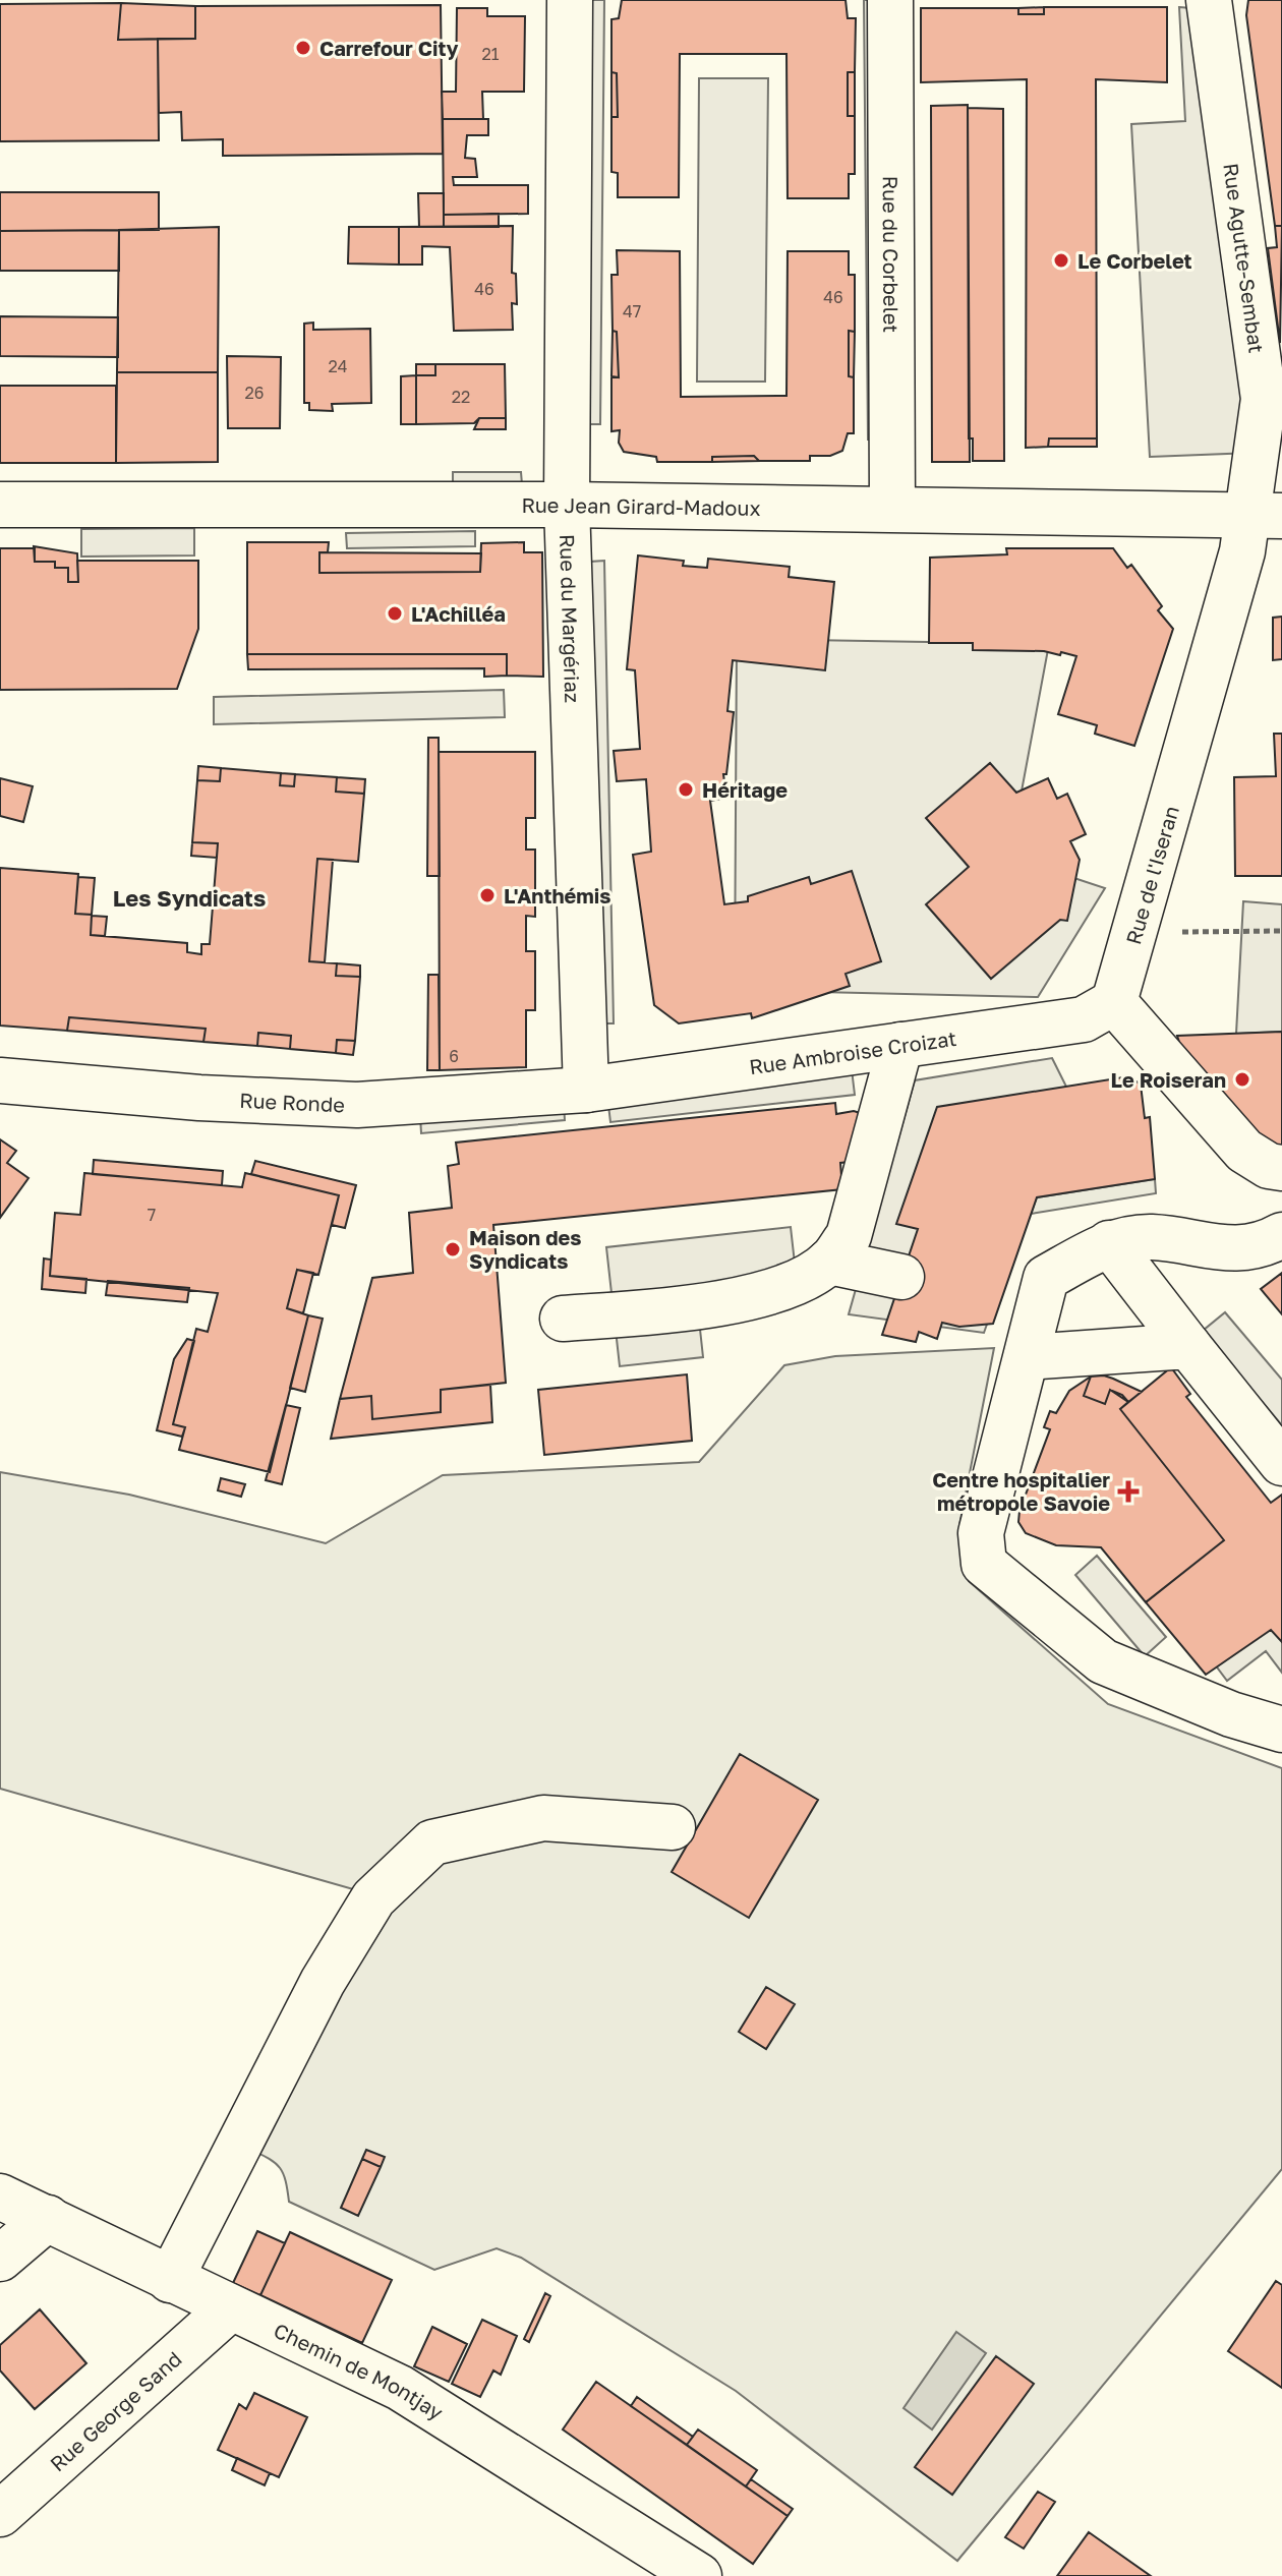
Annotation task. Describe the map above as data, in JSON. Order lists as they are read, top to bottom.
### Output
{
  "streets": {
    "street": [
      "Rue du Corbelet",
      "Rue Agutte-Sembat",
      "Rue Jean Girard-Madoux",
      "Rue du Margériaz",
      "Rue de l'Iseran",
      "Rue Ambroise Croizat",
      "Rue Ronde",
      "Chemin de Montjay",
      "Rue George Sand"
    ]
  },
  "crossings": [
    ["Rue du Corbelet", "Rue Jean Girard-Madoux"],
    ["Rue Agutte-Sembat", "Rue Jean Girard-Madoux"],
    ["Rue Agutte-Sembat", "Rue de l'Iseran"],
    ["Rue Jean Girard-Madoux", "Rue du Margériaz"],
    ["Rue Jean Girard-Madoux", "Rue de l'Iseran"],
    ["Rue du Margériaz", "Rue Ambroise Croizat"],
    ["Rue du Margériaz", "Rue Ronde"],
    ["Rue de l'Iseran", "Rue Ambroise Croizat"],
    ["Rue Ambroise Croizat", "Rue Ronde"],
    ["Chemin de Montjay", "Rue George Sand"]
  ],
  "districts": ["Les Syndicats"],
  "places": {
    "other": [
      "Carrefour City",
      "Le Corbelet",
      "L'Achilléa",
      "Héritage",
      "L'Anthémis",
      "Le Roiseran",
      "Maison des Syndicats"
    ],
    "health": ["Centre hospitalier métropole Savoie"]
  },
  "house_numbers": [
    "21",
    "46",
    "46",
    "47",
    "24",
    "26",
    "22",
    "6",
    "7"
  ]
}
